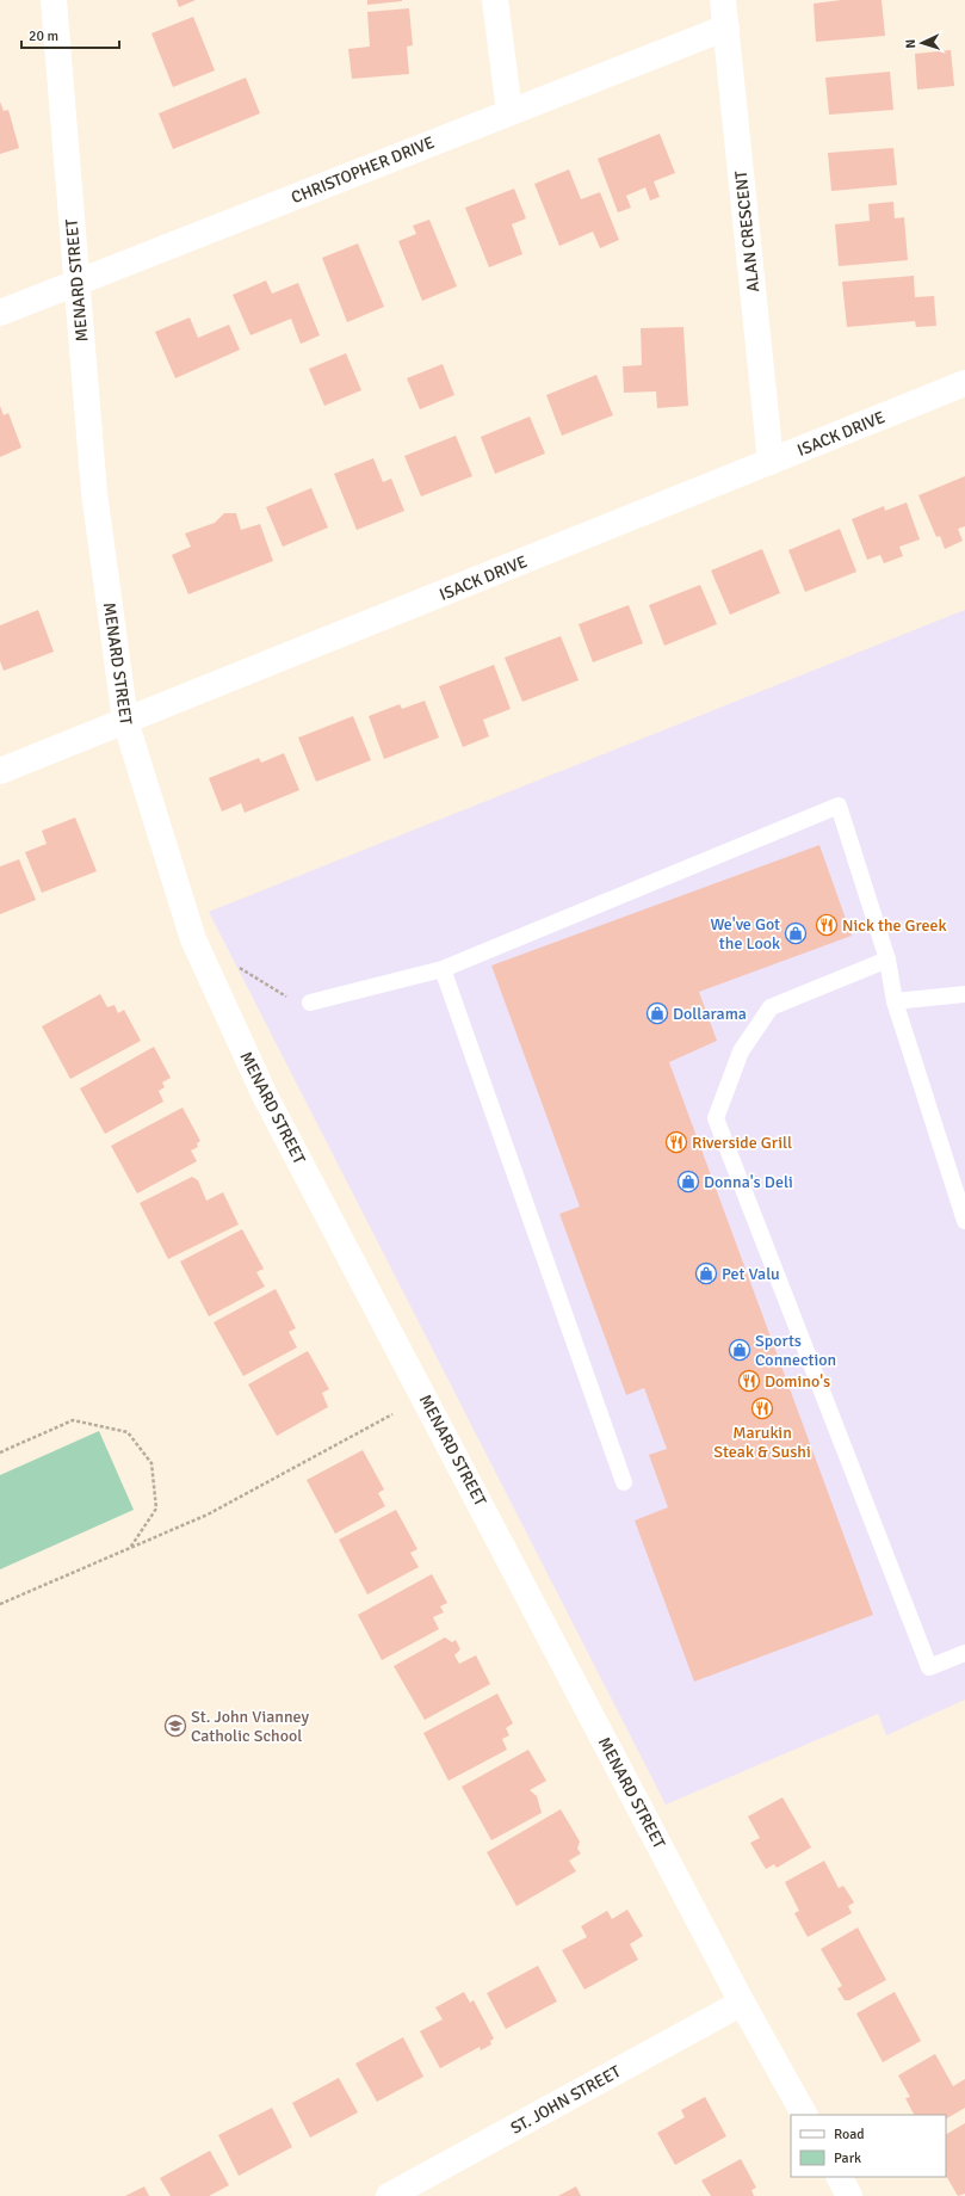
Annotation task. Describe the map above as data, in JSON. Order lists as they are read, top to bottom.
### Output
{
  "streets": {
    "street": [
      "CHRISTOPHER DRIVE",
      "ALAN CRESCENT",
      "MENARD STREET",
      "ISACK DRIVE",
      "ST. JOHN STREET"
    ]
  },
  "crossings": [
    ["CHRISTOPHER DRIVE", "ALAN CRESCENT"],
    ["CHRISTOPHER DRIVE", "MENARD STREET"],
    ["ALAN CRESCENT", "ISACK DRIVE"],
    ["MENARD STREET", "ISACK DRIVE"],
    ["MENARD STREET", "ST. JOHN STREET"]
  ],
  "places": {
    "restaurant": [
      "Nick the Greek",
      "Riverside Grill",
      "Domino's",
      "Marukin Steak & Sushi"
    ],
    "shop": [
      "We've Got the Look",
      "Dollarama",
      "Donna's Deli",
      "Pet Valu",
      "Sports Connection"
    ],
    "school or university": ["St. John Vianney Catholic School"]
  },
  "legend": ["Road", "Park"],
  "scale_bar": "20 m",
  "north": "left"
}
